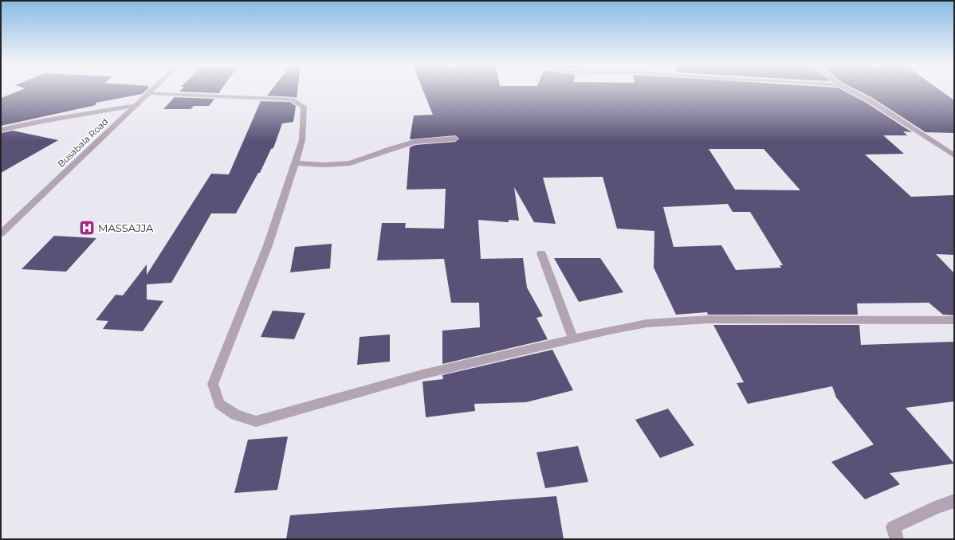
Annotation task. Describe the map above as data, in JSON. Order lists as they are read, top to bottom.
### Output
{
  "streets": {
    "street": ["Busabala Road"]
  },
  "places": {
    "hospital": ["MASSAJJA"]
  }
}
